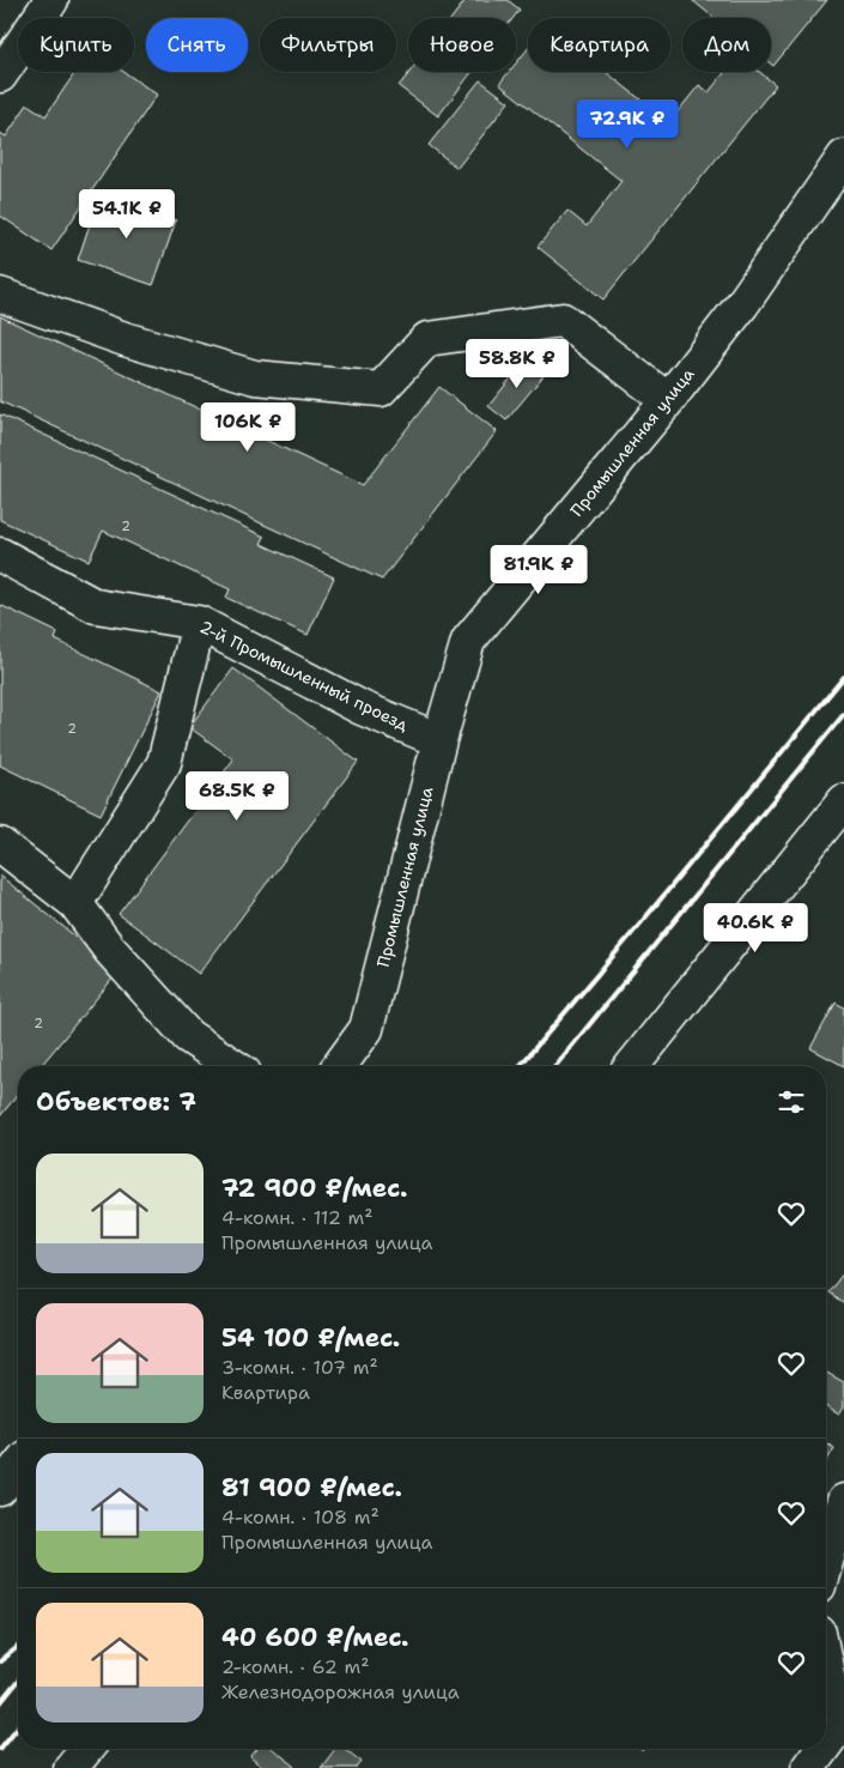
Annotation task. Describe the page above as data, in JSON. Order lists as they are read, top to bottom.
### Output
{
  "streets": {
    "street": ["Промышленная улица", "2-й Промышленный проезд"]
  },
  "crossings": [
    ["Промышленная улица", "2-й Промышленный проезд"]
  ],
  "house_numbers": ["2", "2", "2"],
  "page": {
    "chip": [
      "Купить",
      "Снять",
      "Фильтры",
      "Новое",
      "Квартира",
      "Дом"
    ],
    "price": [
      "72.9K ₽",
      "54.1K ₽",
      "58.8K ₽",
      "106K ₽",
      "81.9K ₽",
      "68.5K ₽",
      "40.6K ₽"
    ],
    "heading": "Объектов: 7",
    "list": [
      {
        "name": "72 900 ₽/мес.",
        "note": "4-комн. · 112 m² · Промышленная улица"
      },
      {
        "name": "54 100 ₽/мес.",
        "note": "3-комн. · 107 m² · Квартира"
      },
      {
        "name": "81 900 ₽/мес.",
        "note": "4-комн. · 108 m² · Промышленная улица"
      },
      {
        "name": "40 600 ₽/мес.",
        "note": "2-комн. · 62 m² · Железнодорожная улица"
      }
    ]
  }
}
